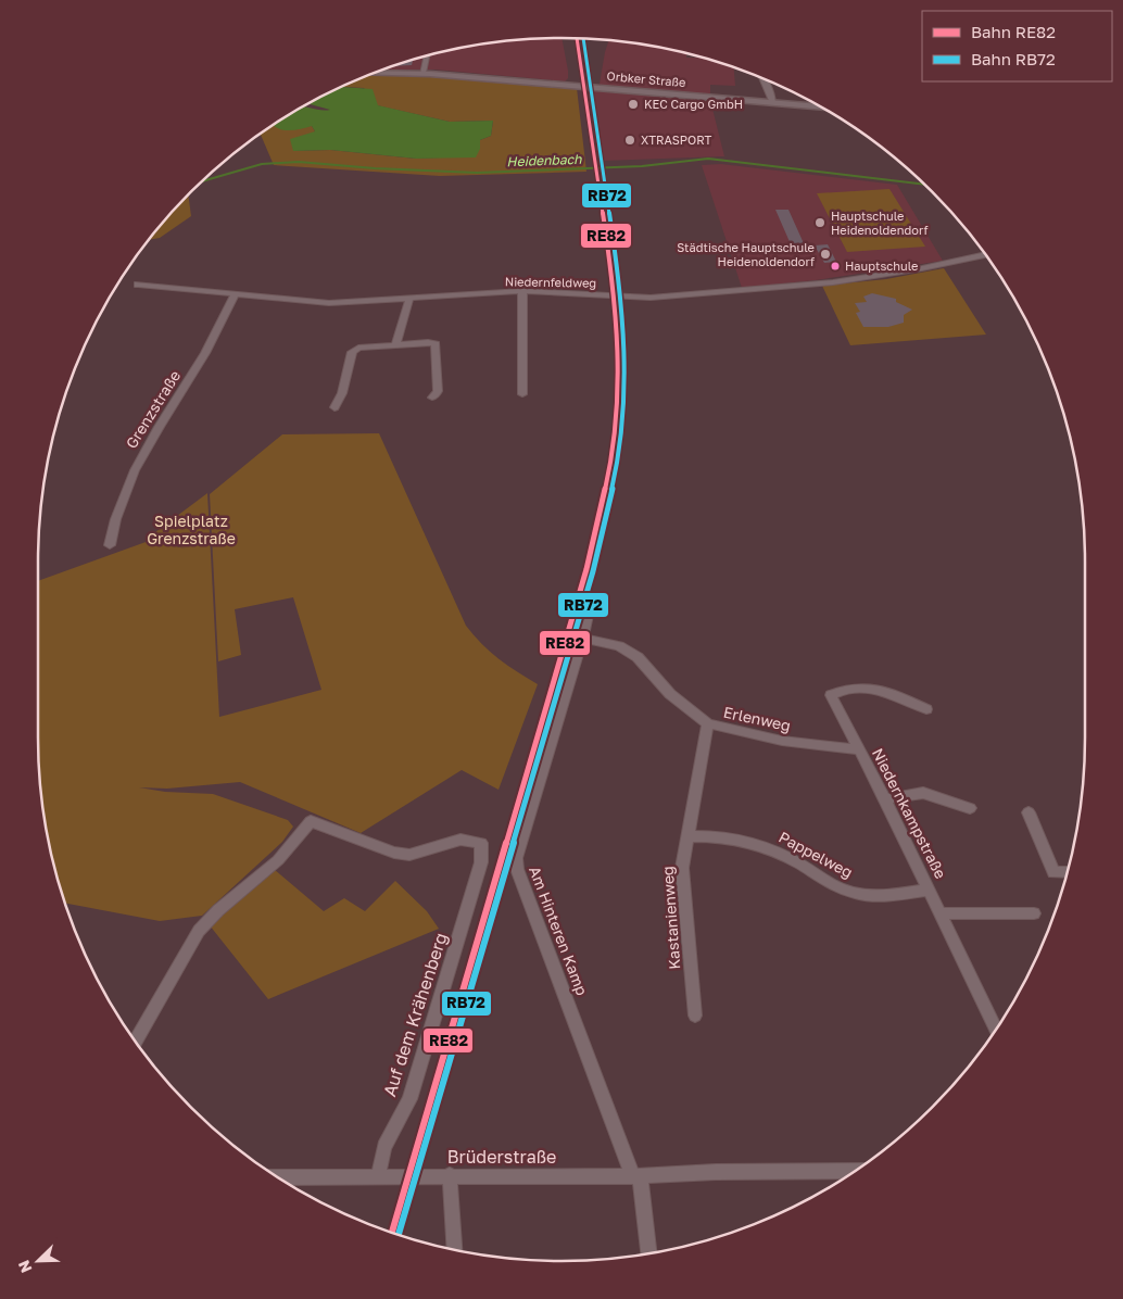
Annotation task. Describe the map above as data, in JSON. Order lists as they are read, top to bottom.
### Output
{
  "streets": {
    "street": [
      "Orbker Straße",
      "Niedernfeldweg",
      "Grenzstraße",
      "Erlenweg",
      "Niedernkampstraße",
      "Pappelweg",
      "Kastanienweg",
      "Am Hinteren Kamp",
      "Auf dem Krähenberg",
      "Brüderstraße"
    ]
  },
  "crossings": [
    ["Niedernfeldweg", "Grenzstraße"],
    ["Erlenweg", "Niedernkampstraße"],
    ["Erlenweg", "Kastanienweg"],
    ["Erlenweg", "Am Hinteren Kamp"],
    ["Niedernkampstraße", "Pappelweg"],
    ["Pappelweg", "Kastanienweg"],
    ["Am Hinteren Kamp", "Brüderstraße"],
    ["Auf dem Krähenberg", "Brüderstraße"]
  ],
  "water": ["Heidenbach"],
  "parks": ["Spielplatz Grenzstraße"],
  "places": [
    "KEC Cargo GmbH",
    "XTRASPORT",
    "Hauptschule Heidenoldendorf",
    "Städtische Hauptschule Heidenoldendorf",
    "Hauptschule"
  ],
  "lines": ["rail line RE82", "rail line RB72"],
  "legend": ["Bahn RE82", "Bahn RB72"],
  "north": "bottom left"
}
